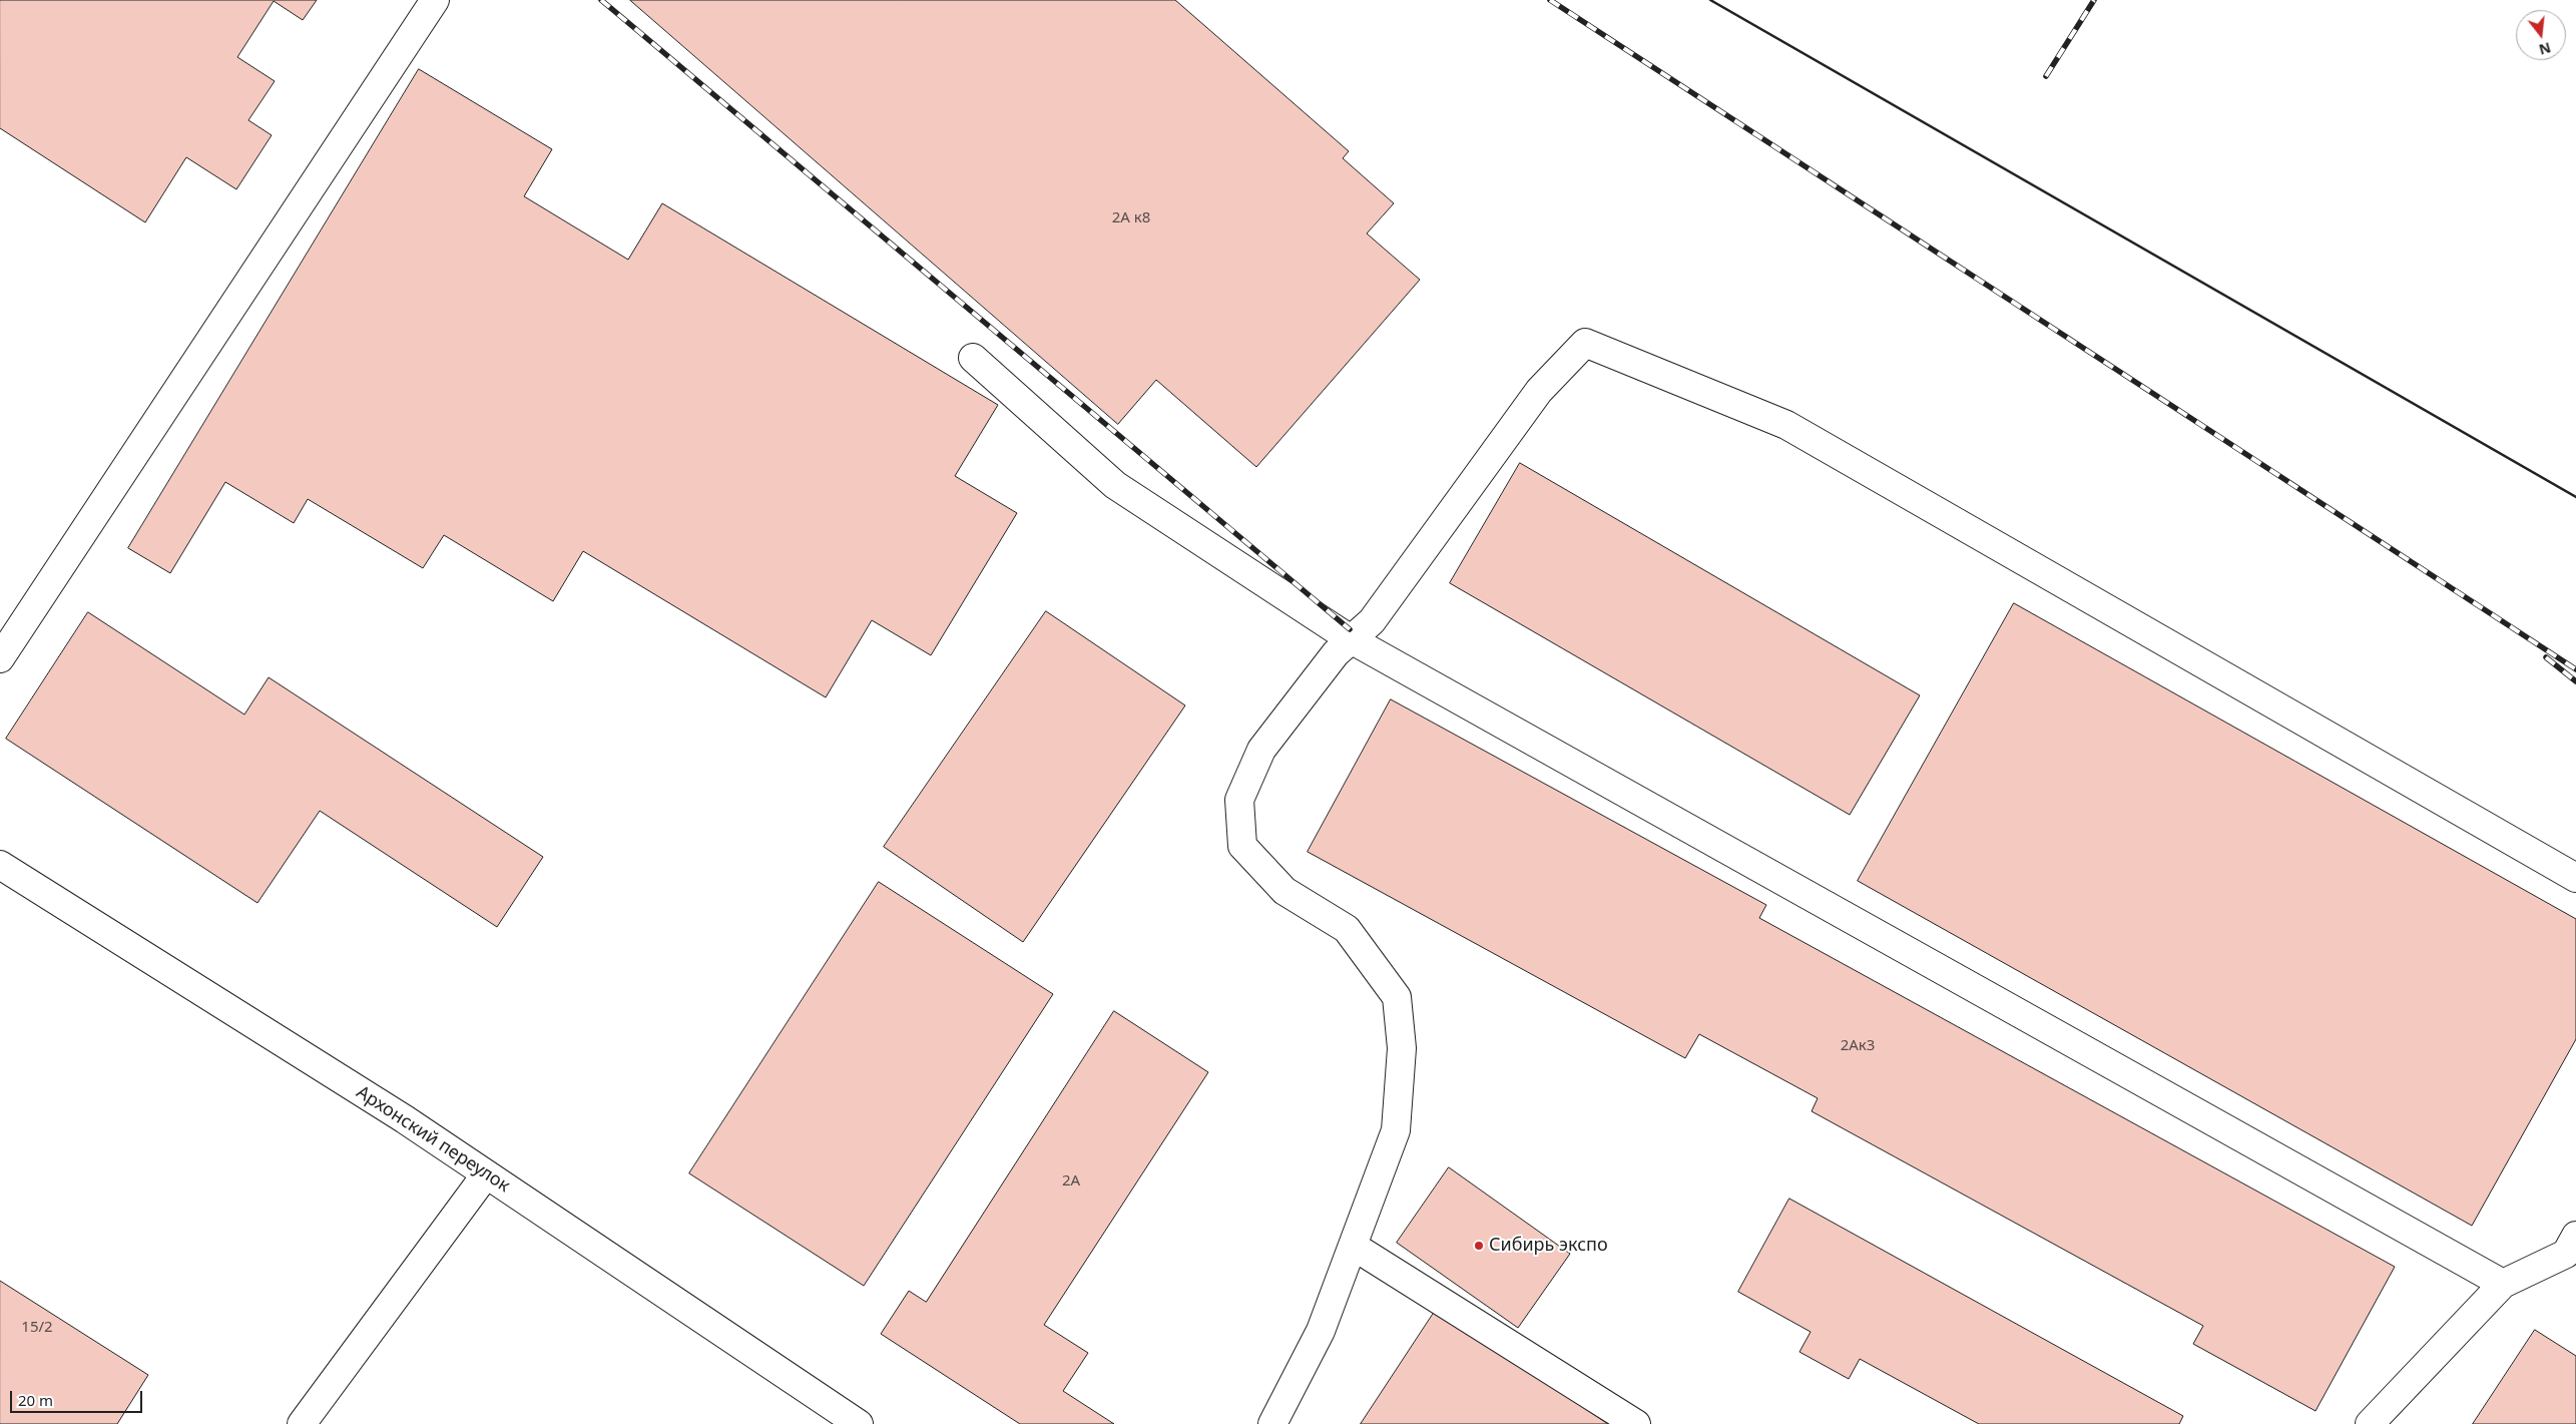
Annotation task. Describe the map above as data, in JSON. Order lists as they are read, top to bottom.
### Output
{
  "streets": {
    "street": ["Архонский переулок"]
  },
  "places": ["Сибирь экспо"],
  "house_numbers": [
    "2А к8",
    "2Ак3",
    "2А",
    "15/2"
  ],
  "scale_bar": "20 m",
  "north": "bottom"
}
